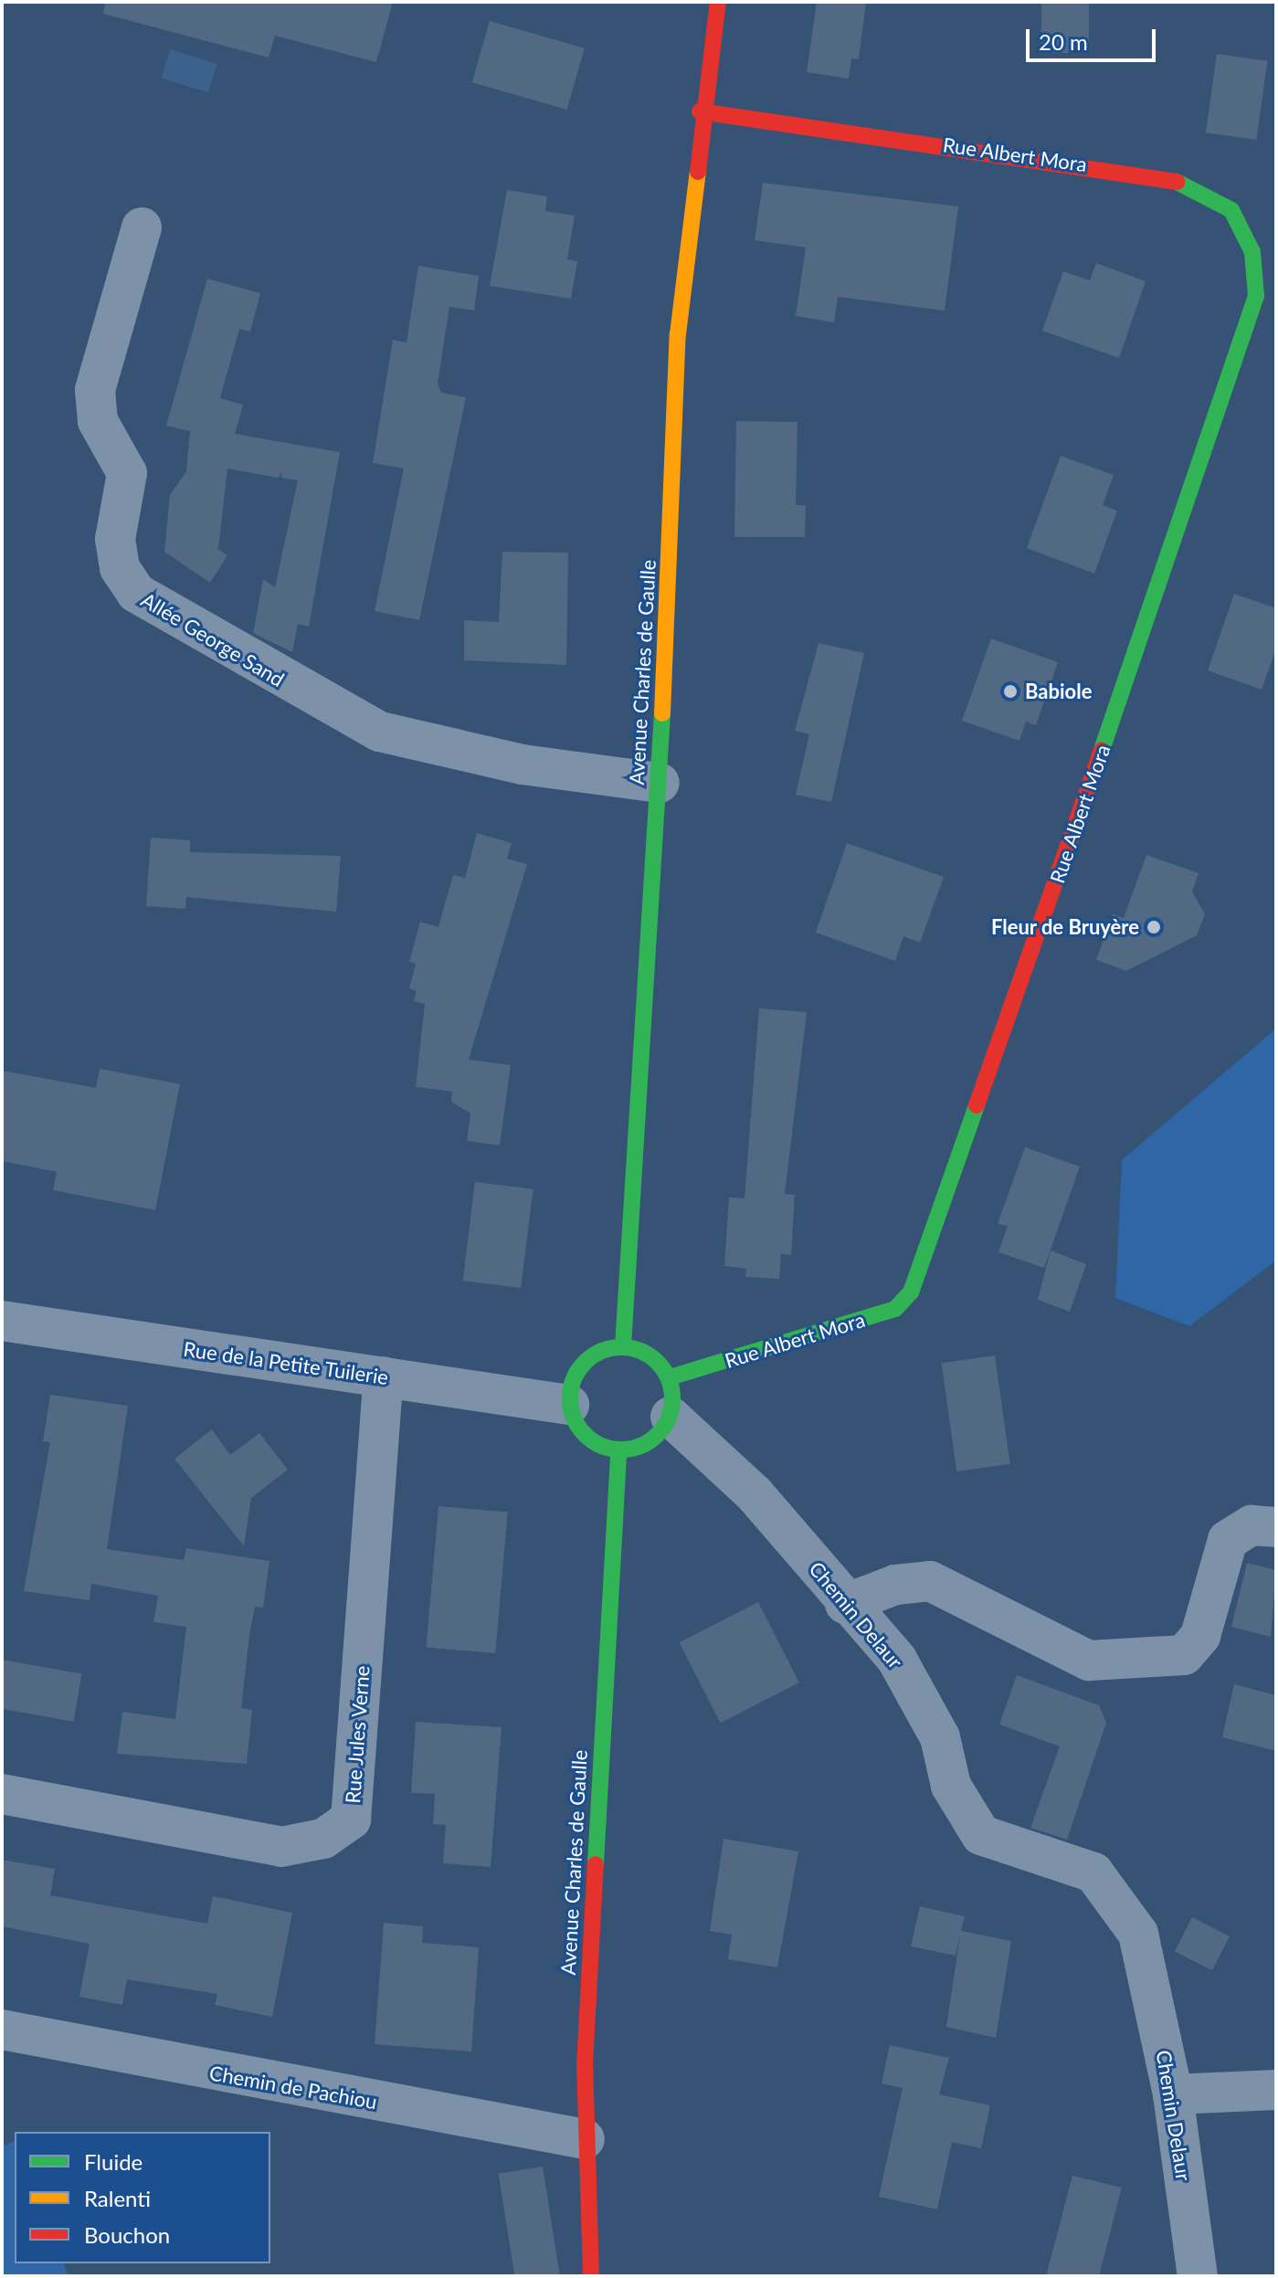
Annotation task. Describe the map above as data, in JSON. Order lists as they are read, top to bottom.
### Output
{
  "streets": {
    "street": [
      "Rue Albert Mora",
      "Allée George Sand",
      "Avenue Charles de Gaulle",
      "Rue de la Petite Tuilerie",
      "Chemin Delaur",
      "Rue Jules Verne",
      "Chemin de Pachiou"
    ]
  },
  "crossings": [
    ["Rue Albert Mora", "Avenue Charles de Gaulle"],
    ["Rue Albert Mora", "Rue de la Petite Tuilerie"],
    ["Rue Albert Mora", "Chemin Delaur"],
    ["Allée George Sand", "Avenue Charles de Gaulle"],
    ["Avenue Charles de Gaulle", "Rue de la Petite Tuilerie"],
    ["Avenue Charles de Gaulle", "Chemin Delaur"],
    ["Avenue Charles de Gaulle", "Chemin de Pachiou"],
    ["Rue de la Petite Tuilerie", "Chemin Delaur"],
    ["Rue de la Petite Tuilerie", "Rue Jules Verne"]
  ],
  "places": ["Babiole", "Fleur de Bruyère"],
  "legend": ["Fluide", "Ralenti", "Bouchon"],
  "scale_bar": "20 m"
}
